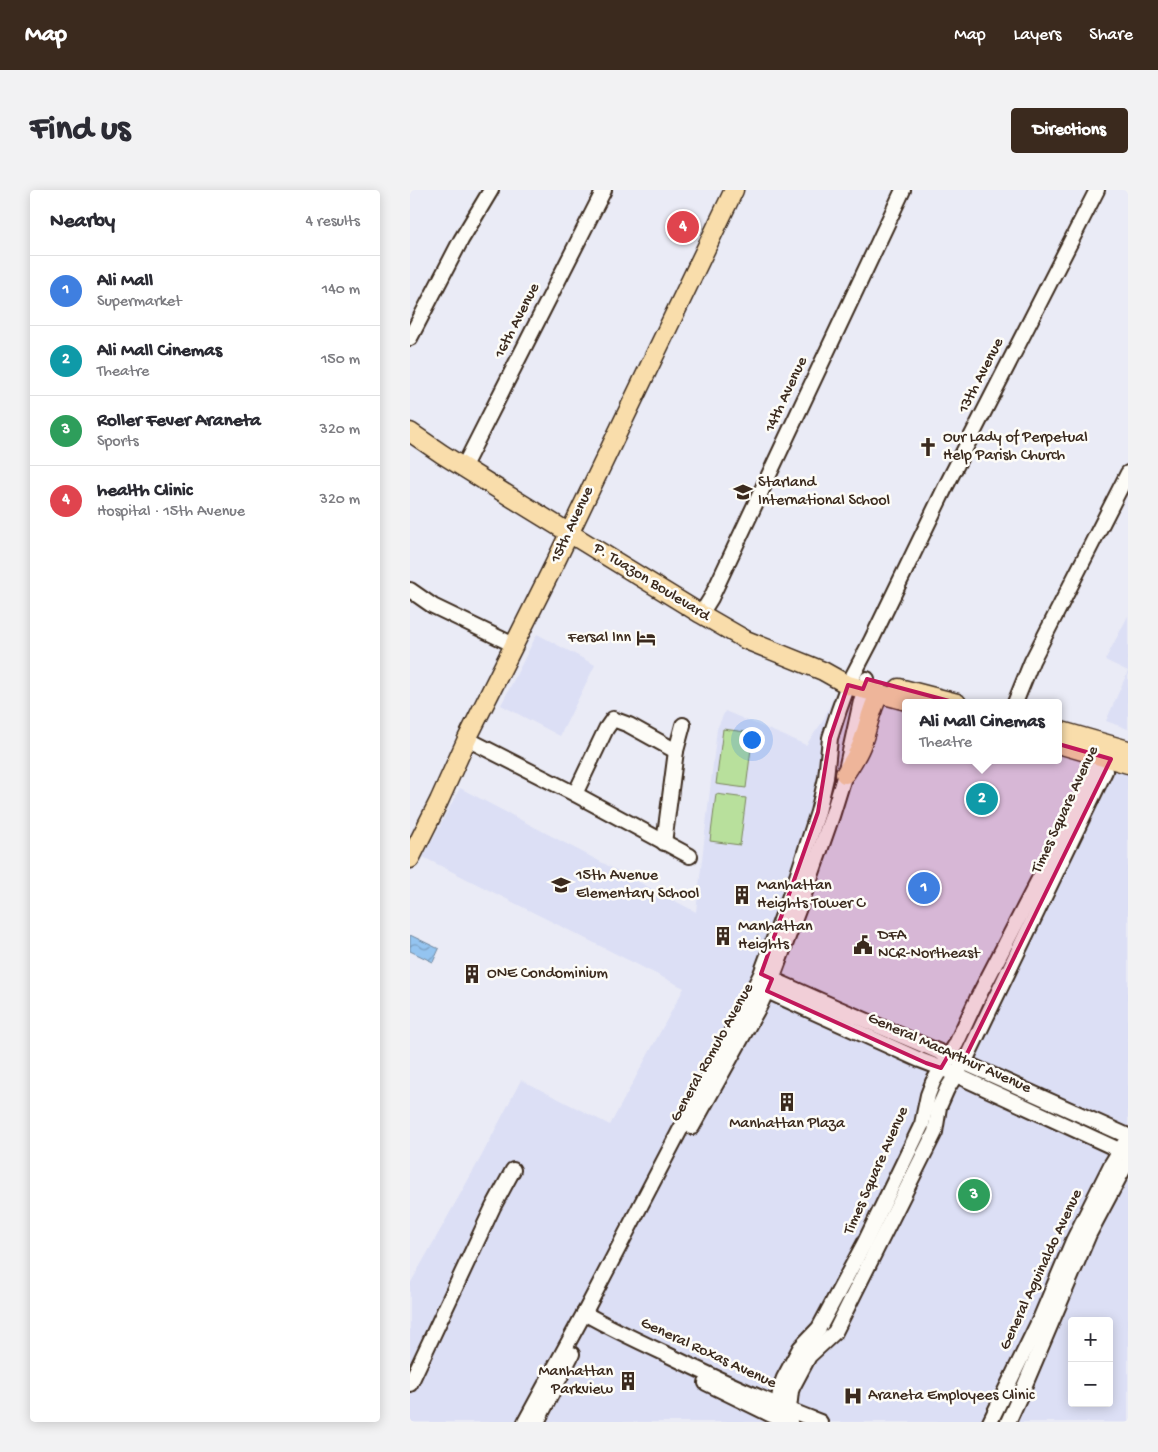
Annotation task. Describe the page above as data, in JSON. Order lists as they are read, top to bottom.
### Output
{
  "streets": {
    "main road": ["15th Avenue", "P. Tuazon Boulevard"],
    "street": [
      "16th Avenue",
      "13th Avenue",
      "14th Avenue",
      "Times Square Avenue",
      "General Romulo Avenue",
      "General MacArthur Avenue",
      "General Aguinaldo Avenue",
      "General Roxas Avenue"
    ]
  },
  "crossings": [
    ["16th Avenue", "P. Tuazon Boulevard"],
    ["13th Avenue", "P. Tuazon Boulevard"],
    ["13th Avenue", "General Romulo Avenue"],
    ["14th Avenue", "P. Tuazon Boulevard"],
    ["15th Avenue", "P. Tuazon Boulevard"],
    ["P. Tuazon Boulevard", "General Romulo Avenue"],
    ["Times Square Avenue", "General MacArthur Avenue"],
    ["Times Square Avenue", "General Roxas Avenue"],
    ["General Romulo Avenue", "General MacArthur Avenue"],
    ["General Romulo Avenue", "General Roxas Avenue"],
    ["General MacArthur Avenue", "General Aguinaldo Avenue"]
  ],
  "places": {
    "church": ["Our Lady of Perpetual Help Parish Church"],
    "school or university": ["Starland International School", "15th Avenue Elementary School"],
    "hotel": ["Fersal Inn"],
    "building": [
      "Manhattan Heights Tower C",
      "Manhattan Heights",
      "ONE Condominium",
      "Manhattan Plaza",
      "Manhattan Parkview"
    ],
    "public building": ["DFA NCR-Northeast"],
    "hospital": ["Araneta Employees Clinic"]
  },
  "page": {
    "header": "Map",
    "nav": ["Map", "Layers", "Share"],
    "buttons": "Directions",
    "title": "Find us",
    "heading": ["Nearby", "4 results"],
    "pins": [
      "4",
      "2",
      "1",
      "3"
    ],
    "list": [
      {
        "mark": "1",
        "name": "Ali Mall",
        "note": "Supermarket",
        "value": "140 m"
      },
      {
        "mark": "2",
        "name": "Ali Mall Cinemas",
        "note": "Theatre",
        "value": "150 m"
      },
      {
        "mark": "3",
        "name": "Roller Fever Araneta",
        "note": "Sports",
        "value": "320 m"
      },
      {
        "mark": "4",
        "name": "health Clinic",
        "note": "Hospital · 15th Avenue",
        "value": "320 m"
      }
    ],
    "popup": ["Ali Mall Cinemas", "Theatre"],
    "map_buttons": ["+", "−"]
  }
}
